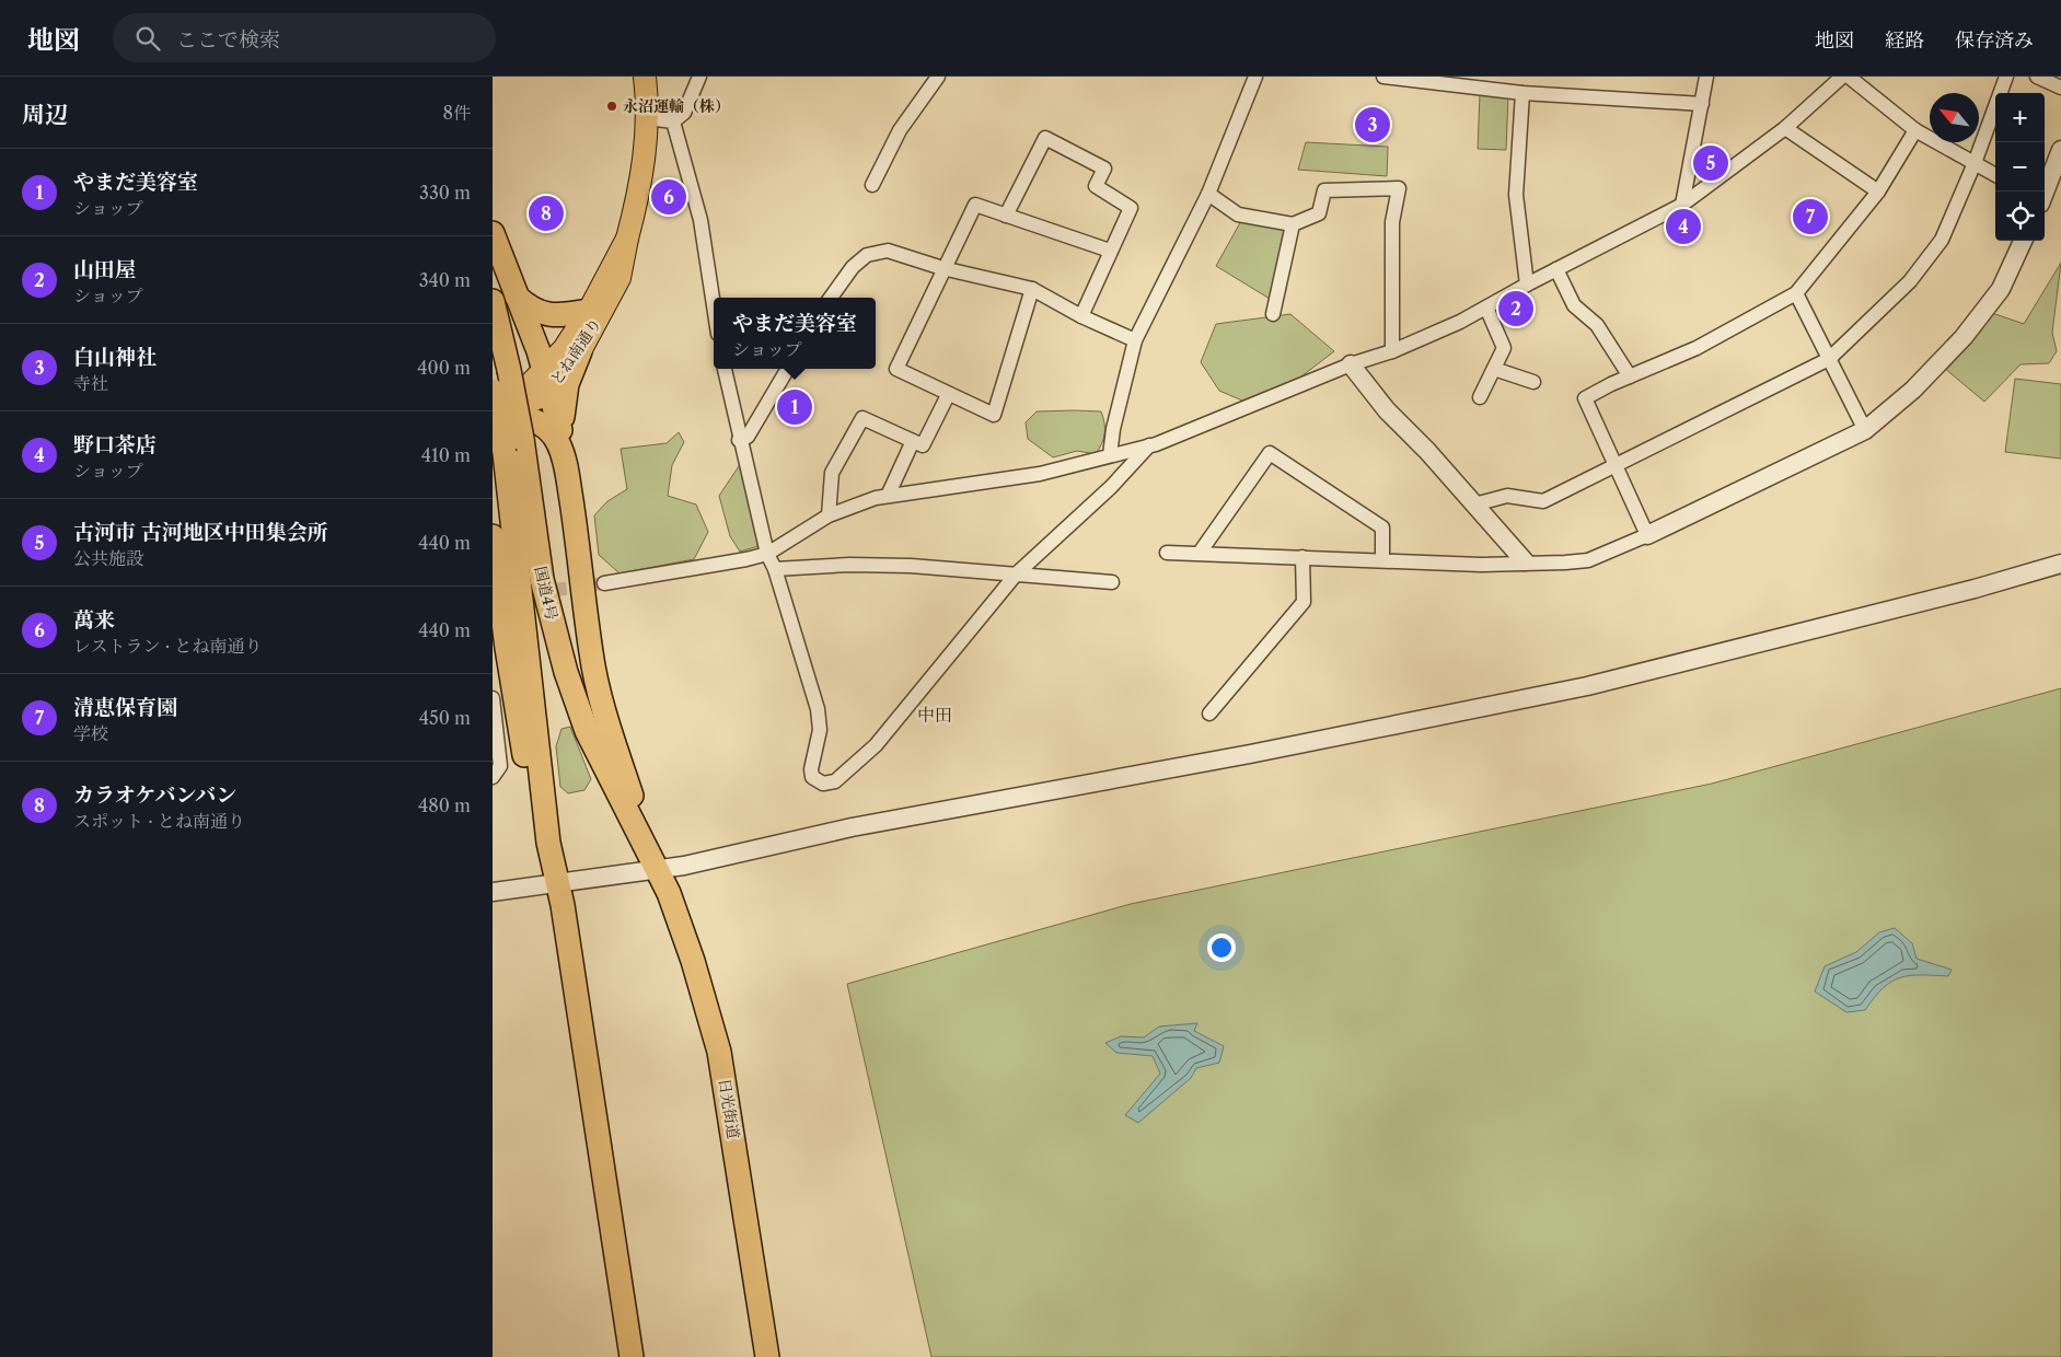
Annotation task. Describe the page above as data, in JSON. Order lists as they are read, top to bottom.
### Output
{
  "streets": {
    "highway": ["国道4号", "日光街道"],
    "main road": ["とね南通り"]
  },
  "crossings": [
    ["国道4号", "日光街道"]
  ],
  "districts": ["中田"],
  "places": ["永沼運輸（株）"],
  "north": "top left",
  "page": {
    "header": "地図",
    "search": "ここで検索",
    "nav": ["地図", "経路", "保存済み"],
    "heading": ["周辺", "8件"],
    "map_buttons": ["+", "−"],
    "pins": [
      "3",
      "5",
      "6",
      "8",
      "7",
      "4",
      "2",
      "1"
    ],
    "list": [
      {
        "mark": "1",
        "name": "やまだ美容室",
        "note": "ショップ",
        "value": "330 m"
      },
      {
        "mark": "2",
        "name": "山田屋",
        "note": "ショップ",
        "value": "340 m"
      },
      {
        "mark": "3",
        "name": "白山神社",
        "note": "寺社",
        "value": "400 m"
      },
      {
        "mark": "4",
        "name": "野口茶店",
        "note": "ショップ",
        "value": "410 m"
      },
      {
        "mark": "5",
        "name": "古河市 古河地区中田集会所",
        "note": "公共施設",
        "value": "440 m"
      },
      {
        "mark": "6",
        "name": "萬来",
        "note": "レストラン · とね南通り",
        "value": "440 m"
      },
      {
        "mark": "7",
        "name": "清恵保育園",
        "note": "学校",
        "value": "450 m"
      },
      {
        "mark": "8",
        "name": "カラオケバンバン",
        "note": "スポット · とね南通り",
        "value": "480 m"
      }
    ],
    "popup": ["やまだ美容室", "ショップ"]
  }
}
